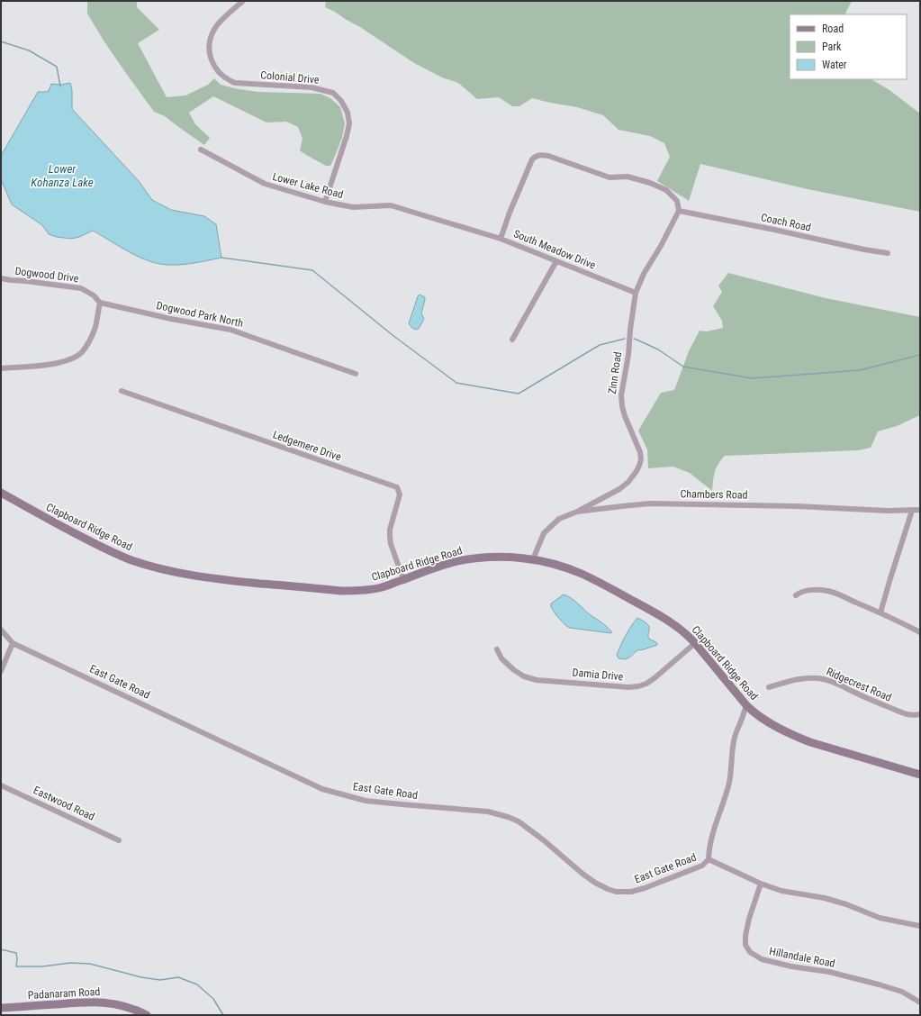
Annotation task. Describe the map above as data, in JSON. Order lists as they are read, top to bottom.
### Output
{
  "streets": {
    "main road": ["Clapboard Ridge Road", "Padanaram Road"],
    "street": [
      "Colonial Drive",
      "Lower Lake Road",
      "Coach Road",
      "South Meadow Drive",
      "Dogwood Drive",
      "Dogwood Park North",
      "Zinn Road",
      "Ledgemere Drive",
      "Chambers Road",
      "Damia Drive",
      "East Gate Road",
      "Ridgecrest Road",
      "Eastwood Road",
      "Hillandale Road"
    ]
  },
  "crossings": [
    ["Colonial Drive", "Lower Lake Road"],
    ["Lower Lake Road", "South Meadow Drive"],
    ["Coach Road", "South Meadow Drive"],
    ["Coach Road", "Zinn Road"],
    ["South Meadow Drive", "Zinn Road"],
    ["Dogwood Drive", "Dogwood Park North"],
    ["Zinn Road", "Chambers Road"],
    ["Ledgemere Drive", "Clapboard Ridge Road"],
    ["Chambers Road", "Clapboard Ridge Road"],
    ["Clapboard Ridge Road", "Damia Drive"]
  ],
  "water": ["Lower Kohanza Lake"],
  "legend": ["Road", "Park", "Water"]
}
